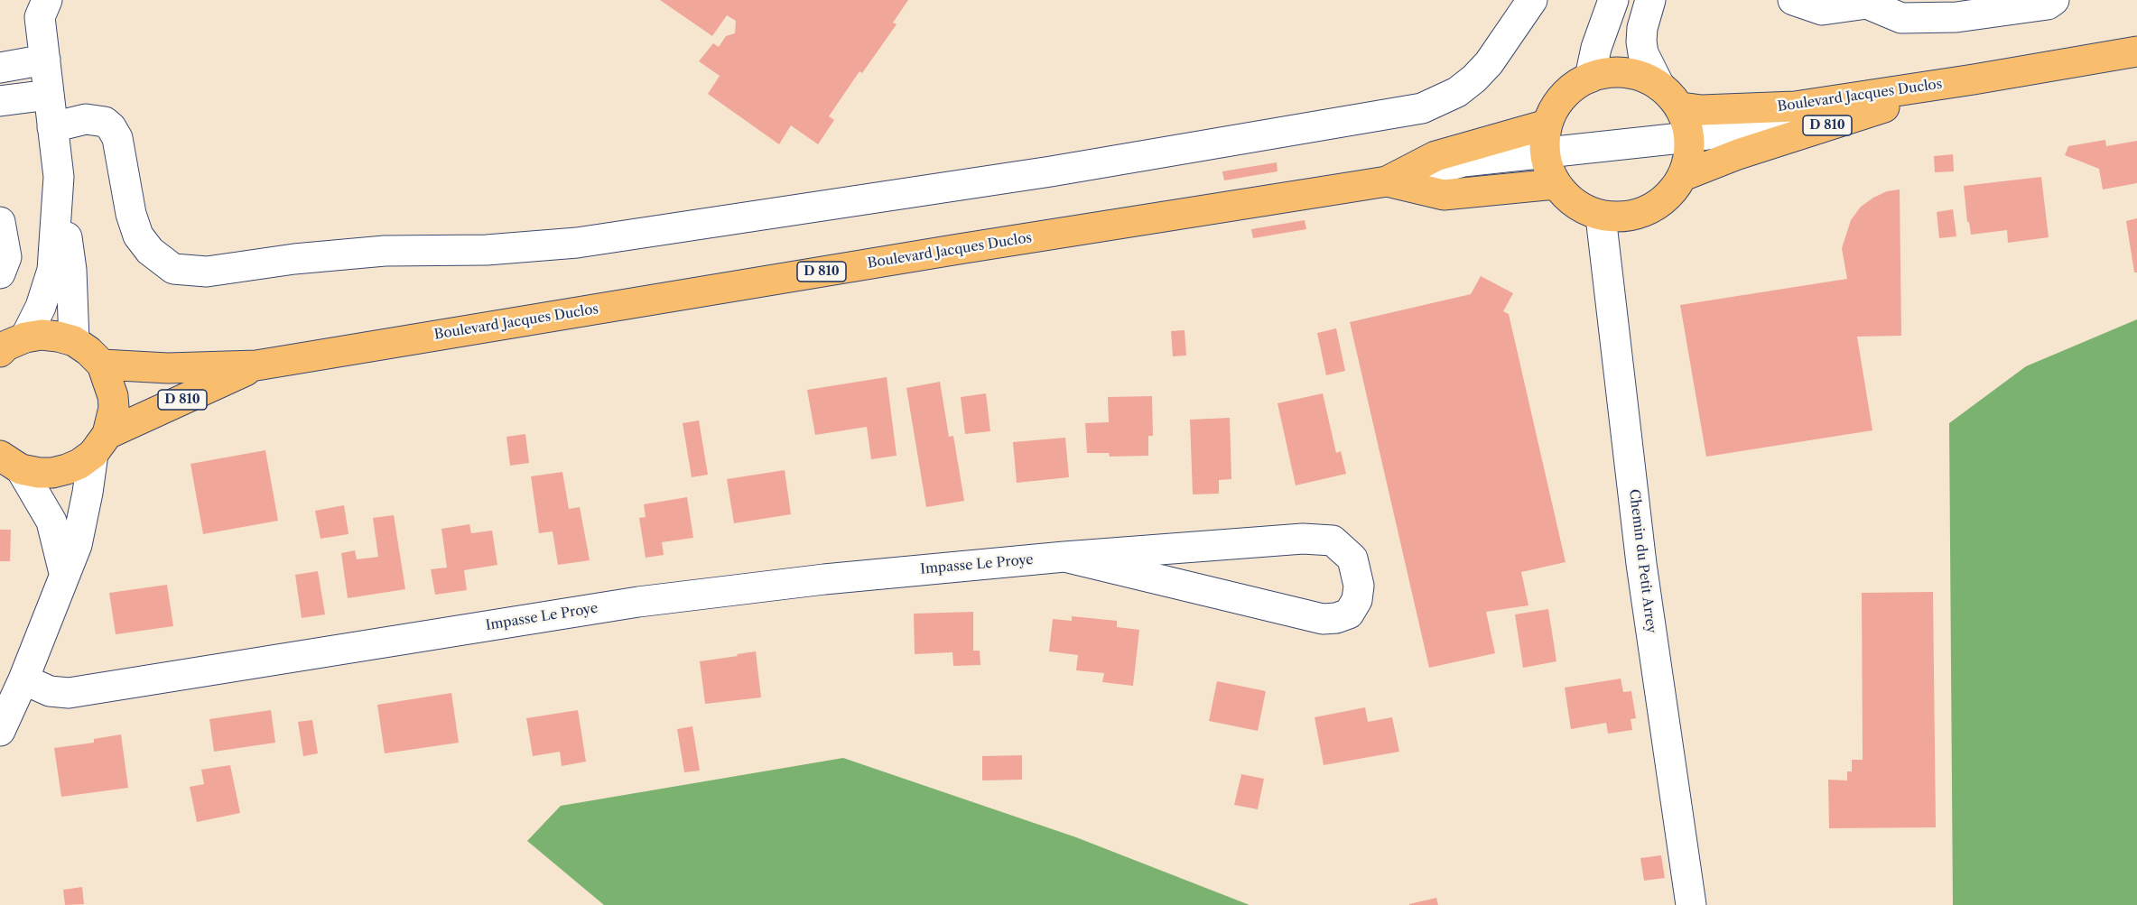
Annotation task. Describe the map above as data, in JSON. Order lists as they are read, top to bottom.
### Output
{
  "streets": {
    "main road": ["Boulevard Jacques Duclos", "D 810"],
    "street": ["Chemin du Petit Arrey", "Impasse Le Proye"]
  }
}
